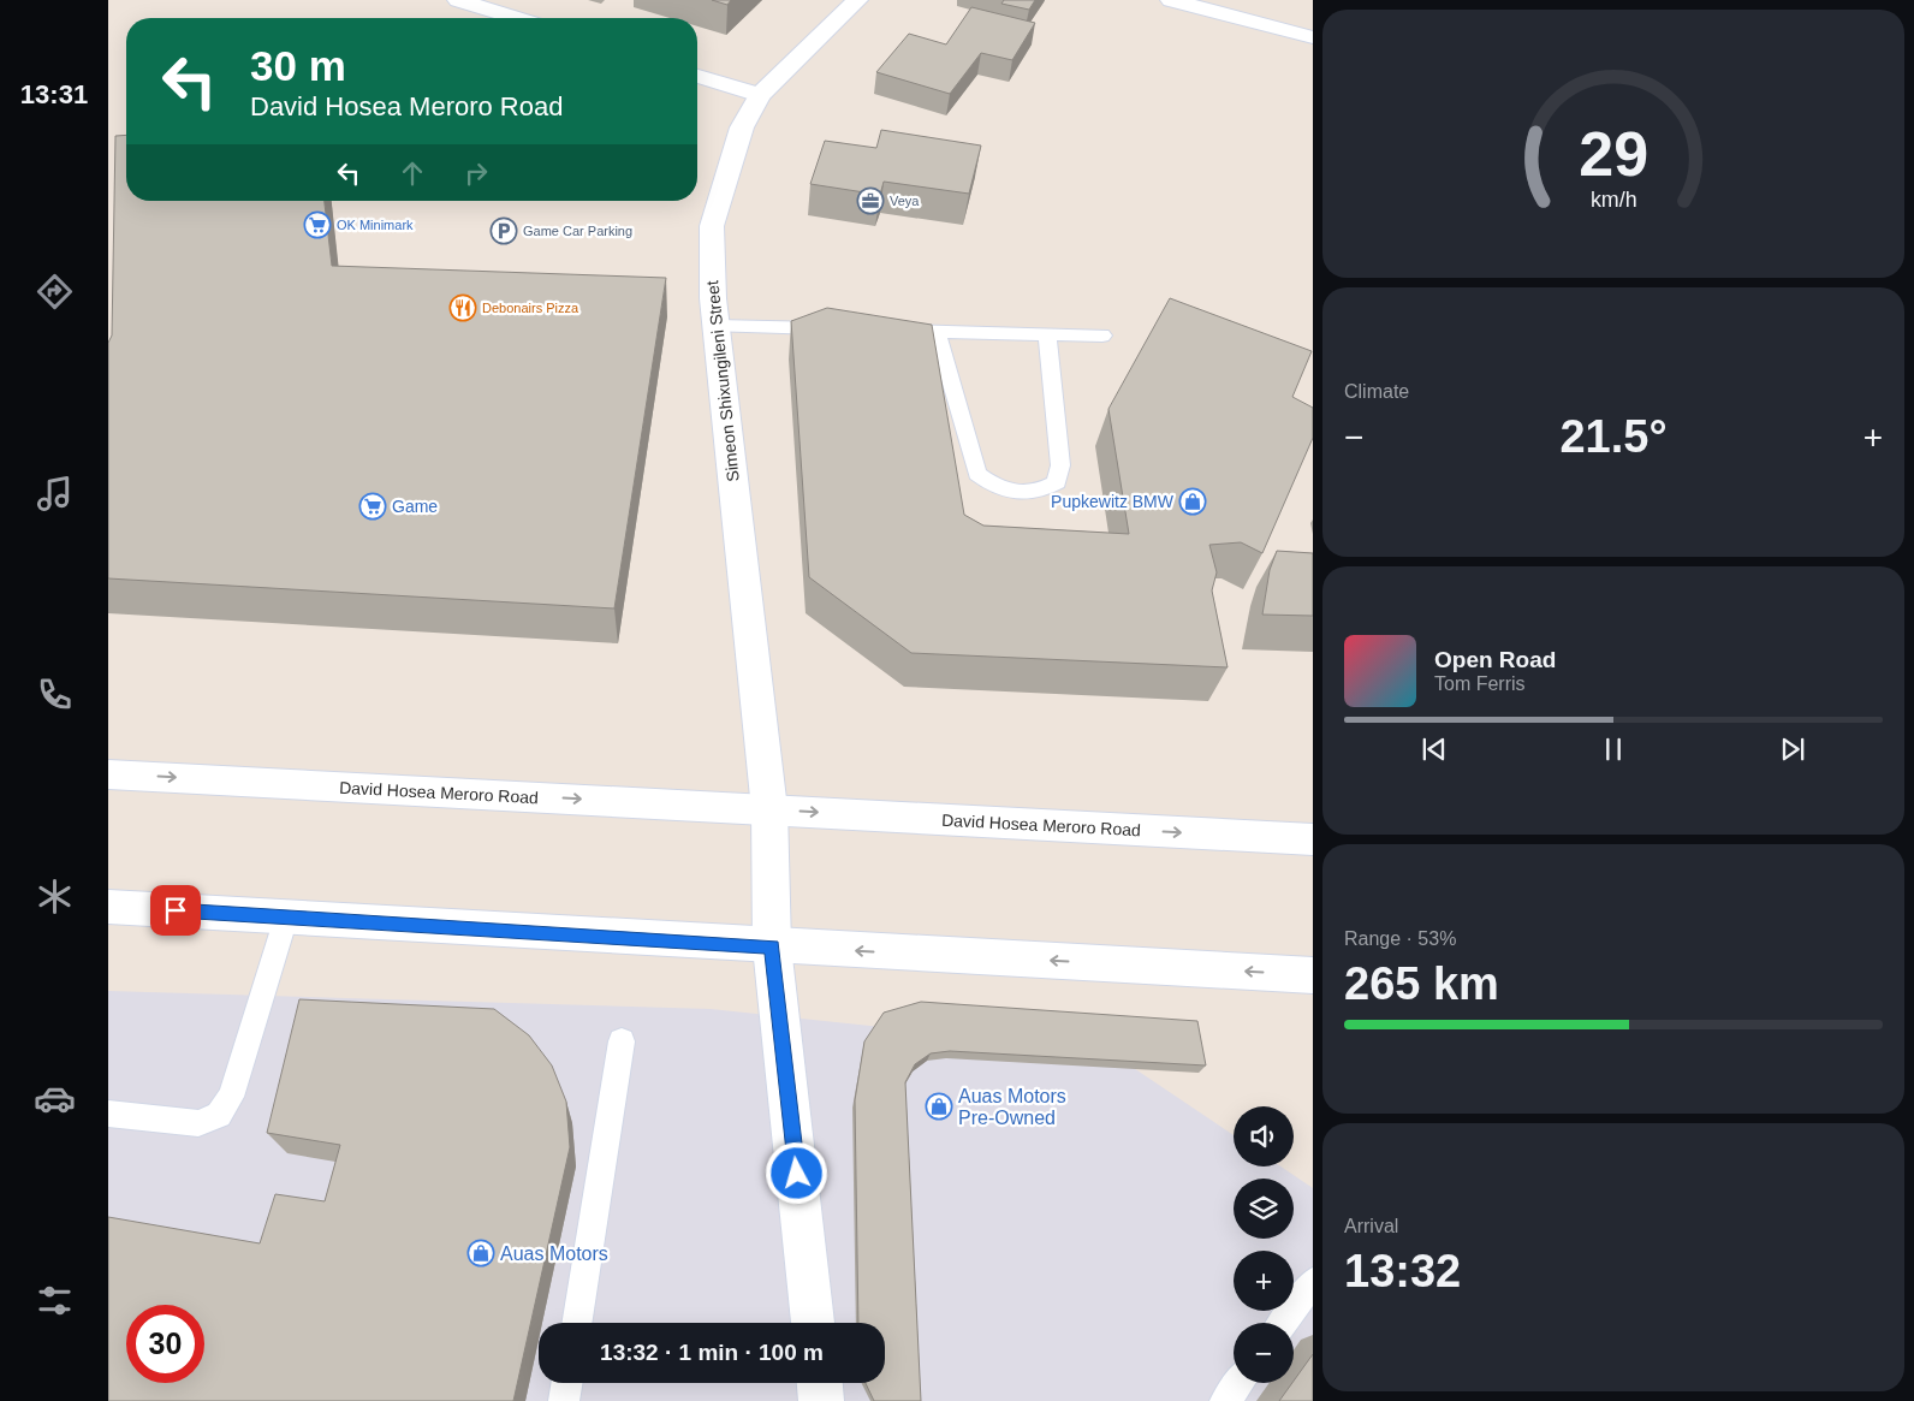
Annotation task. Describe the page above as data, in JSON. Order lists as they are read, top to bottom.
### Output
{
  "streets": {
    "street": ["Simeon Shixungileni Street", "David Hosea Meroro Road"]
  },
  "crossings": [
    ["Simeon Shixungileni Street", "David Hosea Meroro Road"]
  ],
  "places": {
    "office": ["Veya"],
    "supermarket": ["OK Minimark", "Game"],
    "parking": ["Game Car Parking"],
    "restaurant": ["Debonairs Pizza"],
    "shop": ["Pupkewitz BMW", "Auas Motors Pre-Owned", "Auas Motors"]
  },
  "page": {
    "tabs": "13:31",
    "turn": ["30 m", "David Hosea Meroro Road"],
    "tile": [
      "Climate",
      ["Range · 53%", "265 km"],
      ["Arrival", "13:32"]
    ],
    "heat": ["−", "21.5°", "+"],
    "song": ["Open Road", "Tom Ferris"],
    "map_buttons": ["+", "−"],
    "limit": "30",
    "trip": "13:32 · 1 min · 100 m",
    "gauge": ["29", "km/h"]
  }
}
